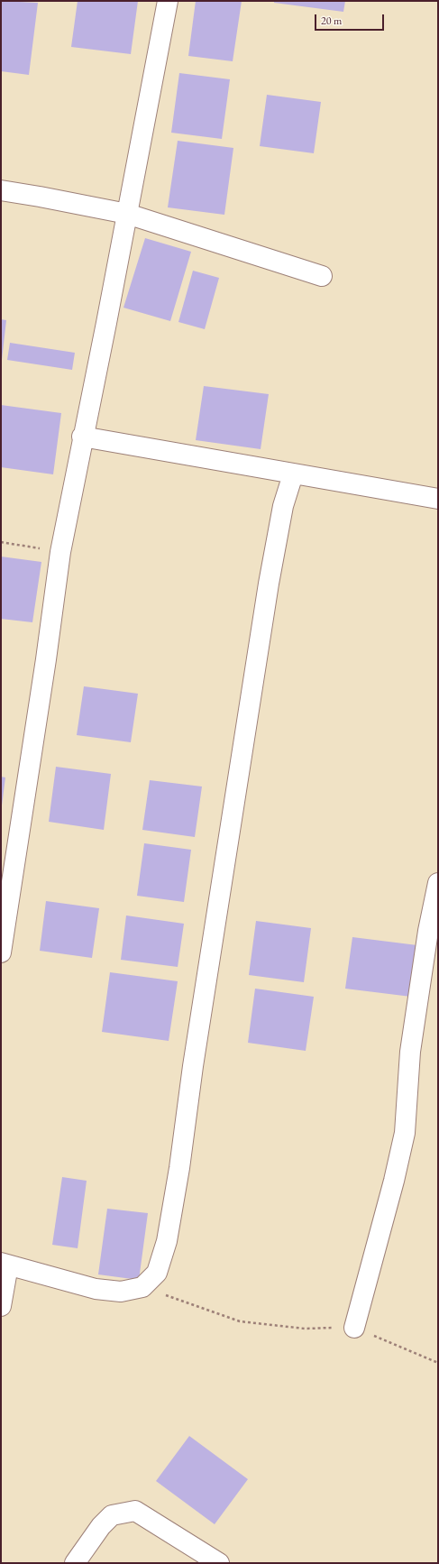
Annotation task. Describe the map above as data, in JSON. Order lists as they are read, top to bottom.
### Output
{
  "scale_bar": "20 m"
}
